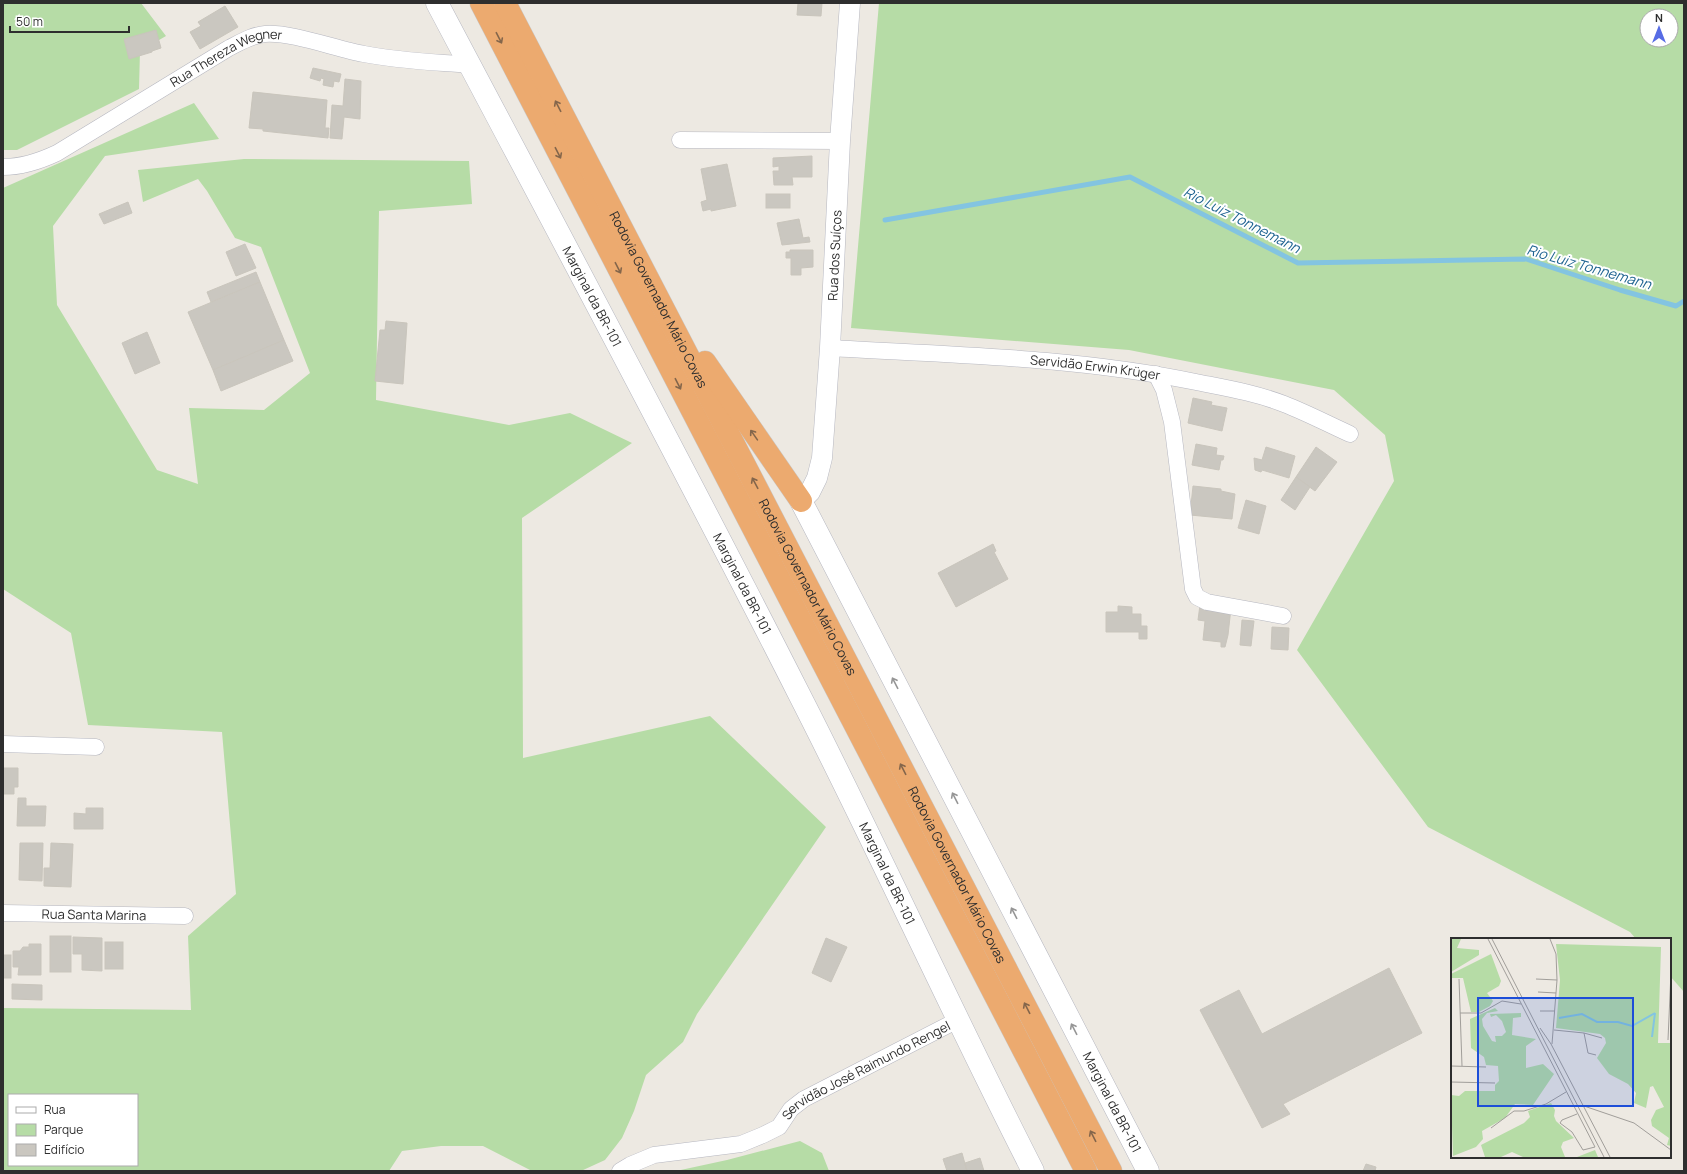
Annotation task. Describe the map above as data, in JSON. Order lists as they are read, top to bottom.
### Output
{
  "streets": {
    "highway": ["Rodovia Governador Mário Covas"],
    "main road": ["Marginal da BR-101"],
    "street": [
      "Rua Thereza Wegner",
      "Rua dos Suíços",
      "Servidão Erwin Krüger",
      "Rua Santa Marina",
      "Servidão José Raimundo Rengel"
    ]
  },
  "crossings": [
    ["Rua Thereza Wegner", "Marginal da BR-101"],
    ["Rua dos Suíços", "Marginal da BR-101"],
    ["Rua dos Suíços", "Servidão Erwin Krüger"],
    ["Marginal da BR-101", "Servidão José Raimundo Rengel"]
  ],
  "water": ["Rio Luiz Tonnemann"],
  "legend": ["Rua", "Parque", "Edifício"],
  "scale_bar": "50 m",
  "north": "top"
}
